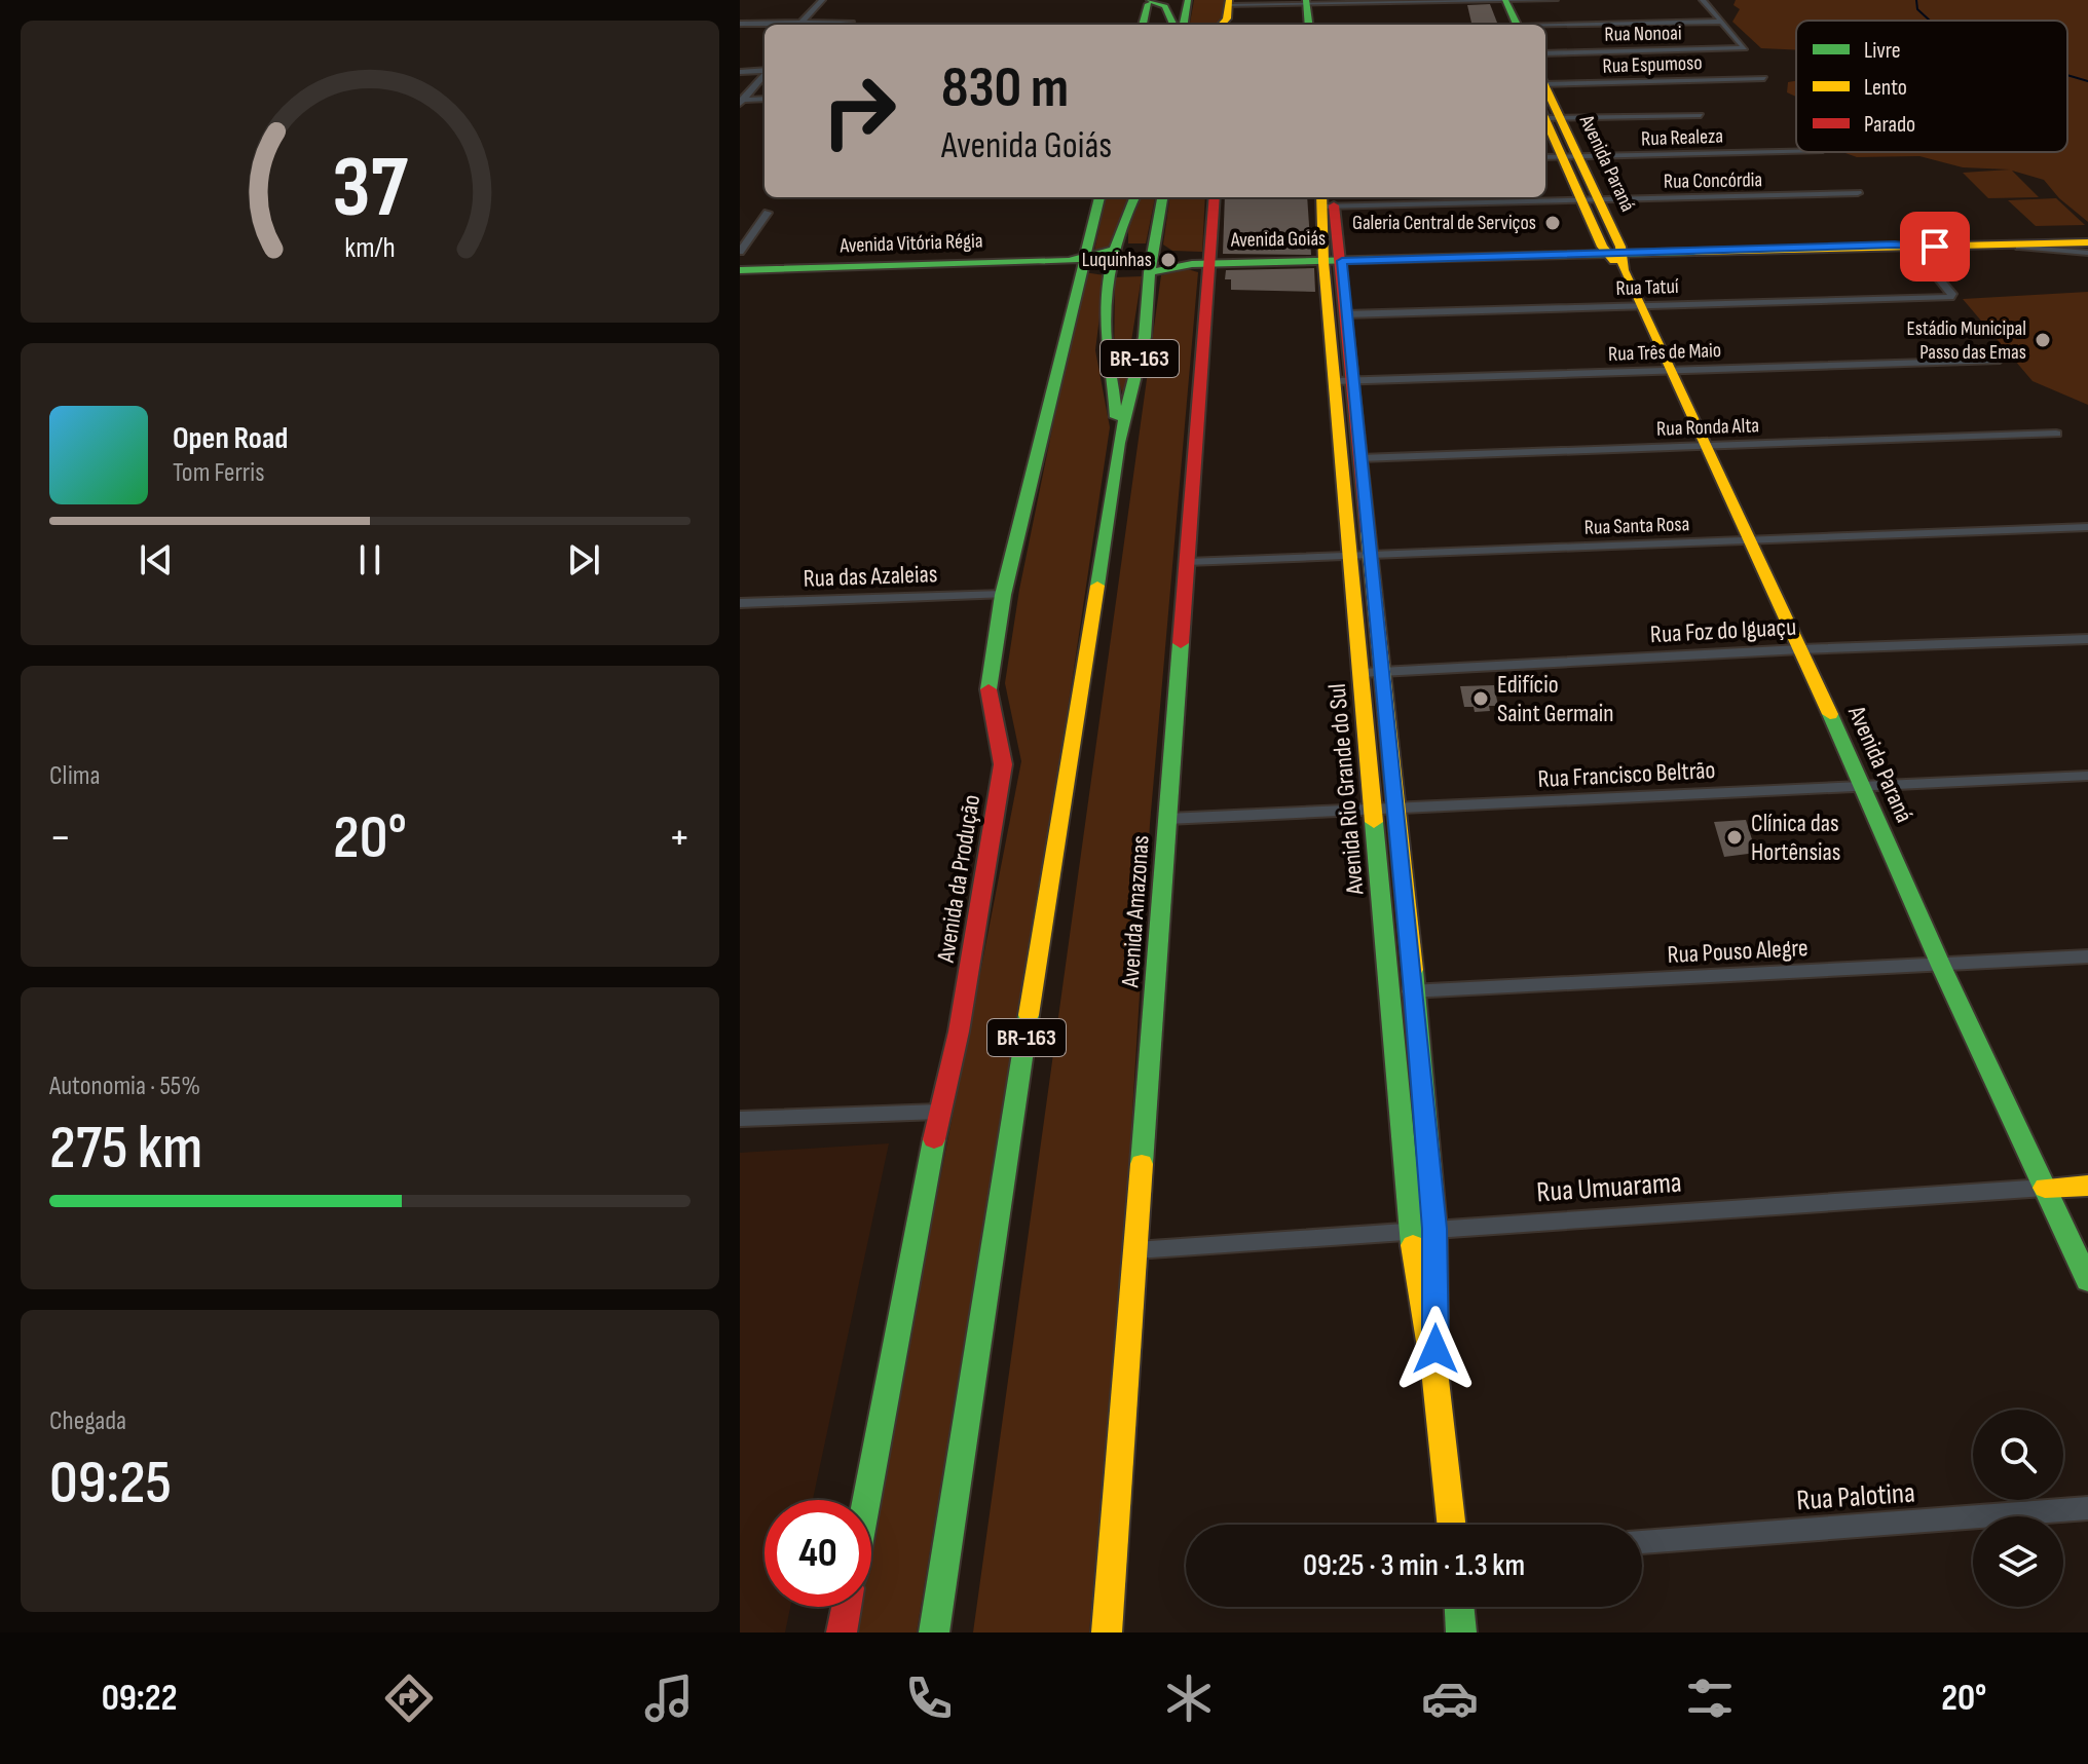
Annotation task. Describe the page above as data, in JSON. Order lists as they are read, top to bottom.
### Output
{
  "streets": {
    "main road": [
      "Avenida Paraná",
      "Avenida Goiás",
      "Avenida Vitória Régia",
      "BR-163",
      "Avenida Rio Grande do Sul",
      "Avenida da Produção",
      "Avenida Amazonas",
      "Rua Umuarama"
    ],
    "street": [
      "Rua Nonoai",
      "Rua Espumoso",
      "Rua Realeza",
      "Rua Concórdia",
      "Rua Tatuí",
      "Rua Três de Maio",
      "Rua Ronda Alta",
      "Rua Santa Rosa",
      "Rua das Azaleias",
      "Rua Foz do Iguaçu",
      "Rua Francisco Beltrão",
      "Rua Pouso Alegre",
      "Rua Palotina"
    ]
  },
  "crossings": [
    ["Rua Realeza", "Avenida Paraná"],
    ["Avenida Paraná", "Rua Concórdia"],
    ["Avenida Paraná", "Avenida Goiás"],
    ["Avenida Paraná", "Rua Tatuí"],
    ["Avenida Paraná", "Rua Três de Maio"],
    ["Avenida Paraná", "Rua Ronda Alta"],
    ["Avenida Paraná", "Rua Santa Rosa"],
    ["Avenida Paraná", "Rua Foz do Iguaçu"],
    ["Avenida Paraná", "Rua Francisco Beltrão"],
    ["Avenida Paraná", "Rua Pouso Alegre"],
    ["Avenida Paraná", "Rua Umuarama"],
    ["Rua Concórdia", "Avenida Rio Grande do Sul"],
    ["Avenida Goiás", "Rua Tatuí"],
    ["Avenida Goiás", "Avenida Rio Grande do Sul"],
    ["Avenida Goiás", "Avenida Amazonas"],
    ["Avenida Vitória Régia", "Avenida da Produção"],
    ["Rua Tatuí", "Avenida Rio Grande do Sul"],
    ["Rua Três de Maio", "Avenida Rio Grande do Sul"],
    ["Rua Ronda Alta", "Avenida Rio Grande do Sul"],
    ["Rua Santa Rosa", "Avenida Rio Grande do Sul"],
    ["Rua Santa Rosa", "Avenida Amazonas"],
    ["Rua das Azaleias", "Avenida da Produção"],
    ["Rua Foz do Iguaçu", "Avenida Rio Grande do Sul"],
    ["Rua Francisco Beltrão", "Avenida Rio Grande do Sul"],
    ["Rua Francisco Beltrão", "Avenida Amazonas"],
    ["Avenida Rio Grande do Sul", "Rua Pouso Alegre"],
    ["Avenida Rio Grande do Sul", "Rua Umuarama"],
    ["Avenida Amazonas", "Rua Umuarama"]
  ],
  "places": [
    "Galeria Central de Serviços",
    "Luquinhas",
    "Estádio Municipal Passo das Emas",
    "Edifício Saint Germain",
    "Clínica das Hortênsias"
  ],
  "legend": ["Livre", "Lento", "Parado"],
  "page": {
    "turn": ["830 m", "Avenida Goiás"],
    "song": ["Open Road", "Tom Ferris"],
    "tile": [
      "Clima",
      ["Autonomia · 55%", "275 km"],
      ["Chegada", "09:25"]
    ],
    "heat": ["−", "20°", "+"],
    "limit": "40",
    "trip": "09:25 · 3 min · 1.3 km",
    "tabs": ["09:22", "20°"],
    "gauge": ["37", "km/h"]
  }
}
